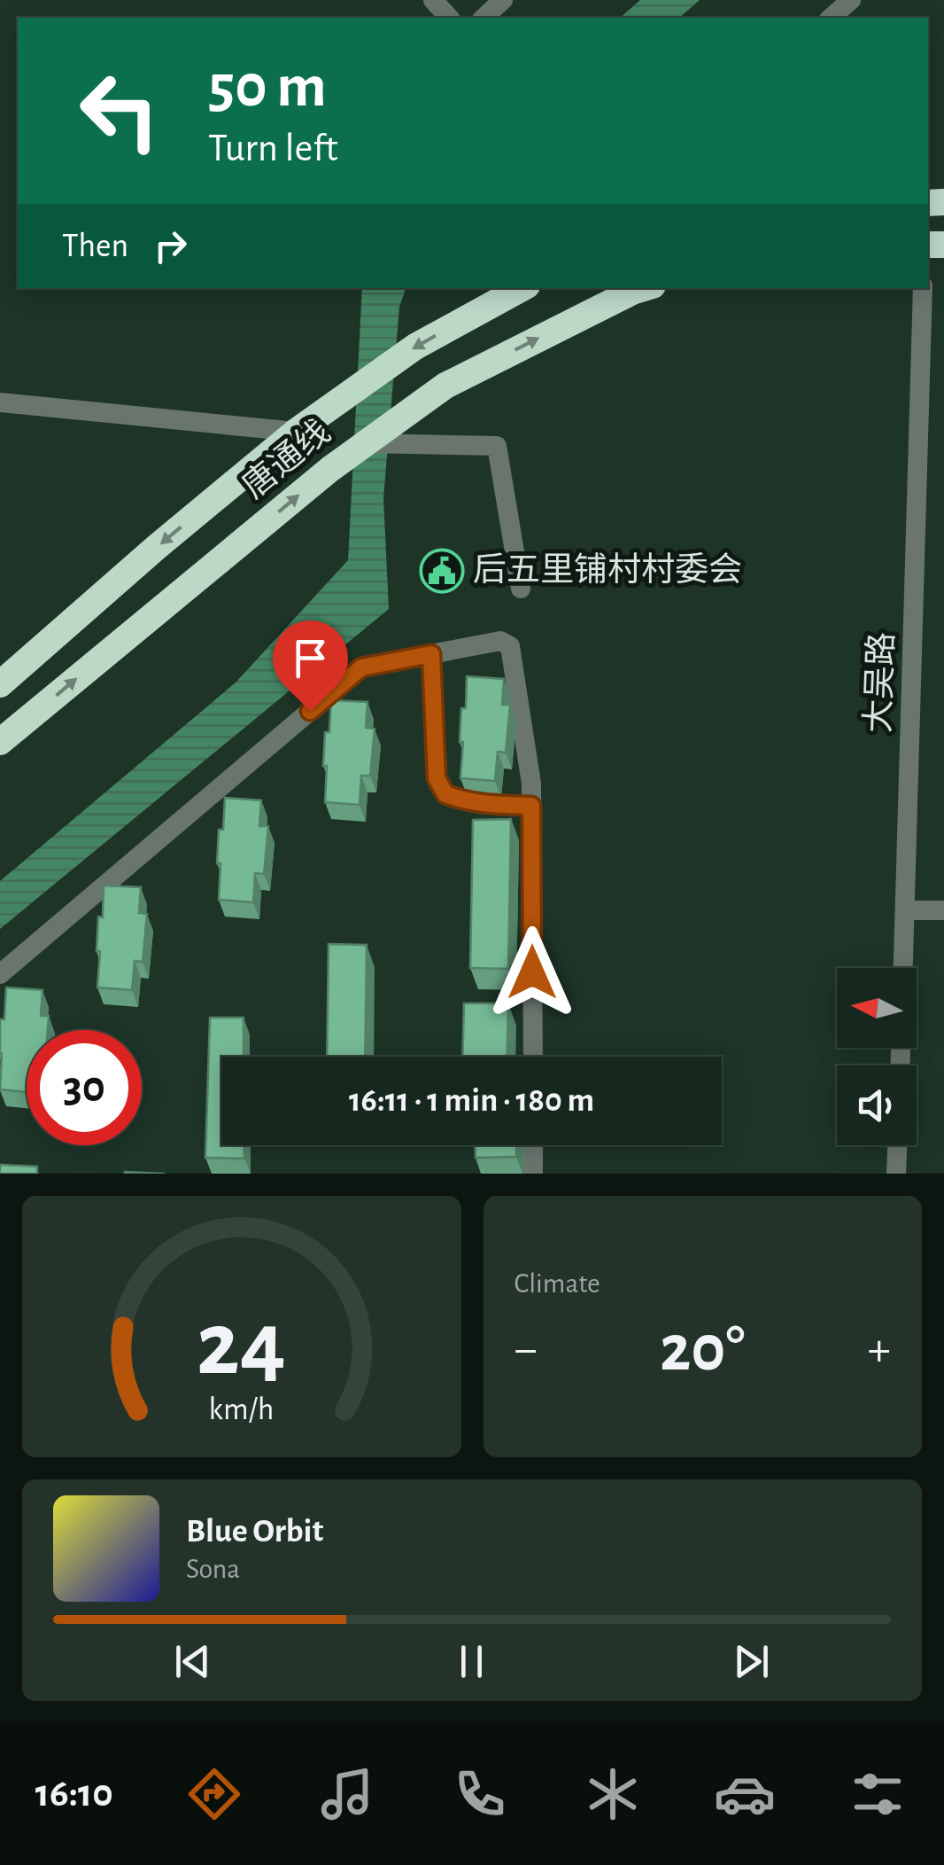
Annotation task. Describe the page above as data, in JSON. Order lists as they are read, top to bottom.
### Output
{
  "streets": {
    "highway": ["唐通线"],
    "street": ["大吴路"]
  },
  "places": {
    "public building": ["后五里铺村村委会"]
  },
  "north": "left",
  "page": {
    "turn": ["50 m", "Turn left"],
    "then": "Then",
    "limit": "30",
    "trip": "16:11 · 1 min · 180 m",
    "tile": "Climate",
    "heat": ["−", "20°", "+"],
    "song": ["Blue Orbit", "Sona"],
    "tabs": "16:10",
    "gauge": ["24", "km/h"]
  }
}
